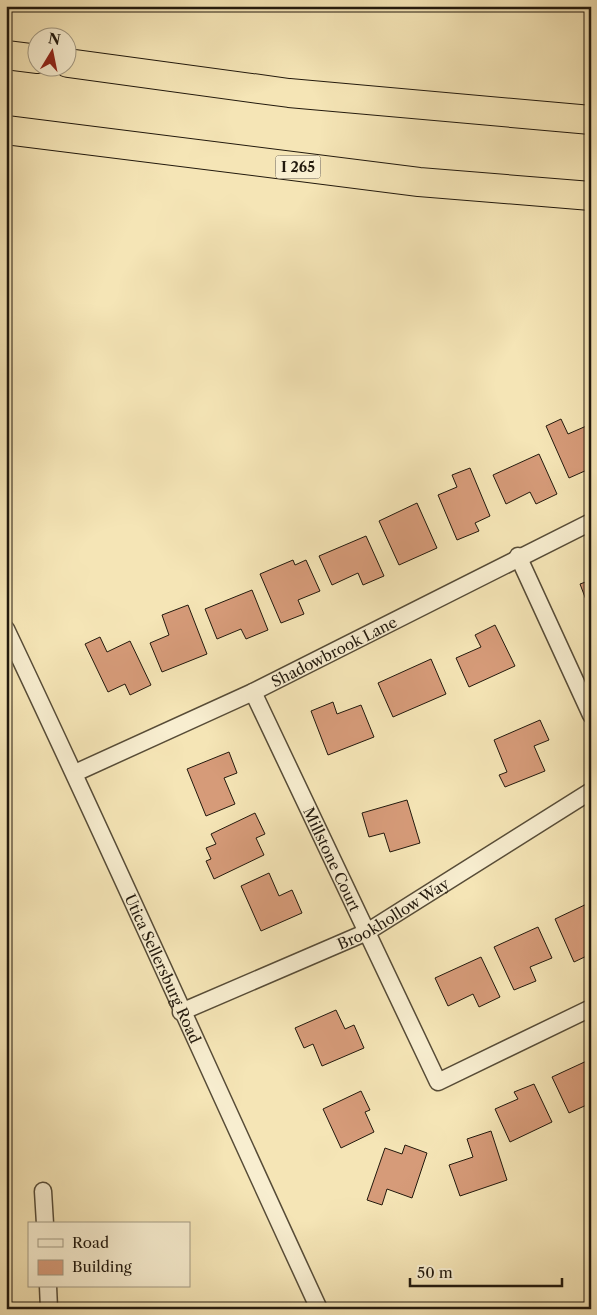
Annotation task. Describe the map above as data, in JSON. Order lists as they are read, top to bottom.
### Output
{
  "streets": {
    "highway": ["I 265"],
    "street": [
      "Shadowbrook Lane",
      "Millstone Court",
      "Brookhollow Way",
      "Utica Sellersburg Road"
    ]
  },
  "crossings": [
    ["Shadowbrook Lane", "Millstone Court"],
    ["Shadowbrook Lane", "Utica Sellersburg Road"],
    ["Millstone Court", "Brookhollow Way"],
    ["Brookhollow Way", "Utica Sellersburg Road"]
  ],
  "legend": ["Road", "Building"],
  "scale_bar": "50 m",
  "north": "top"
}
